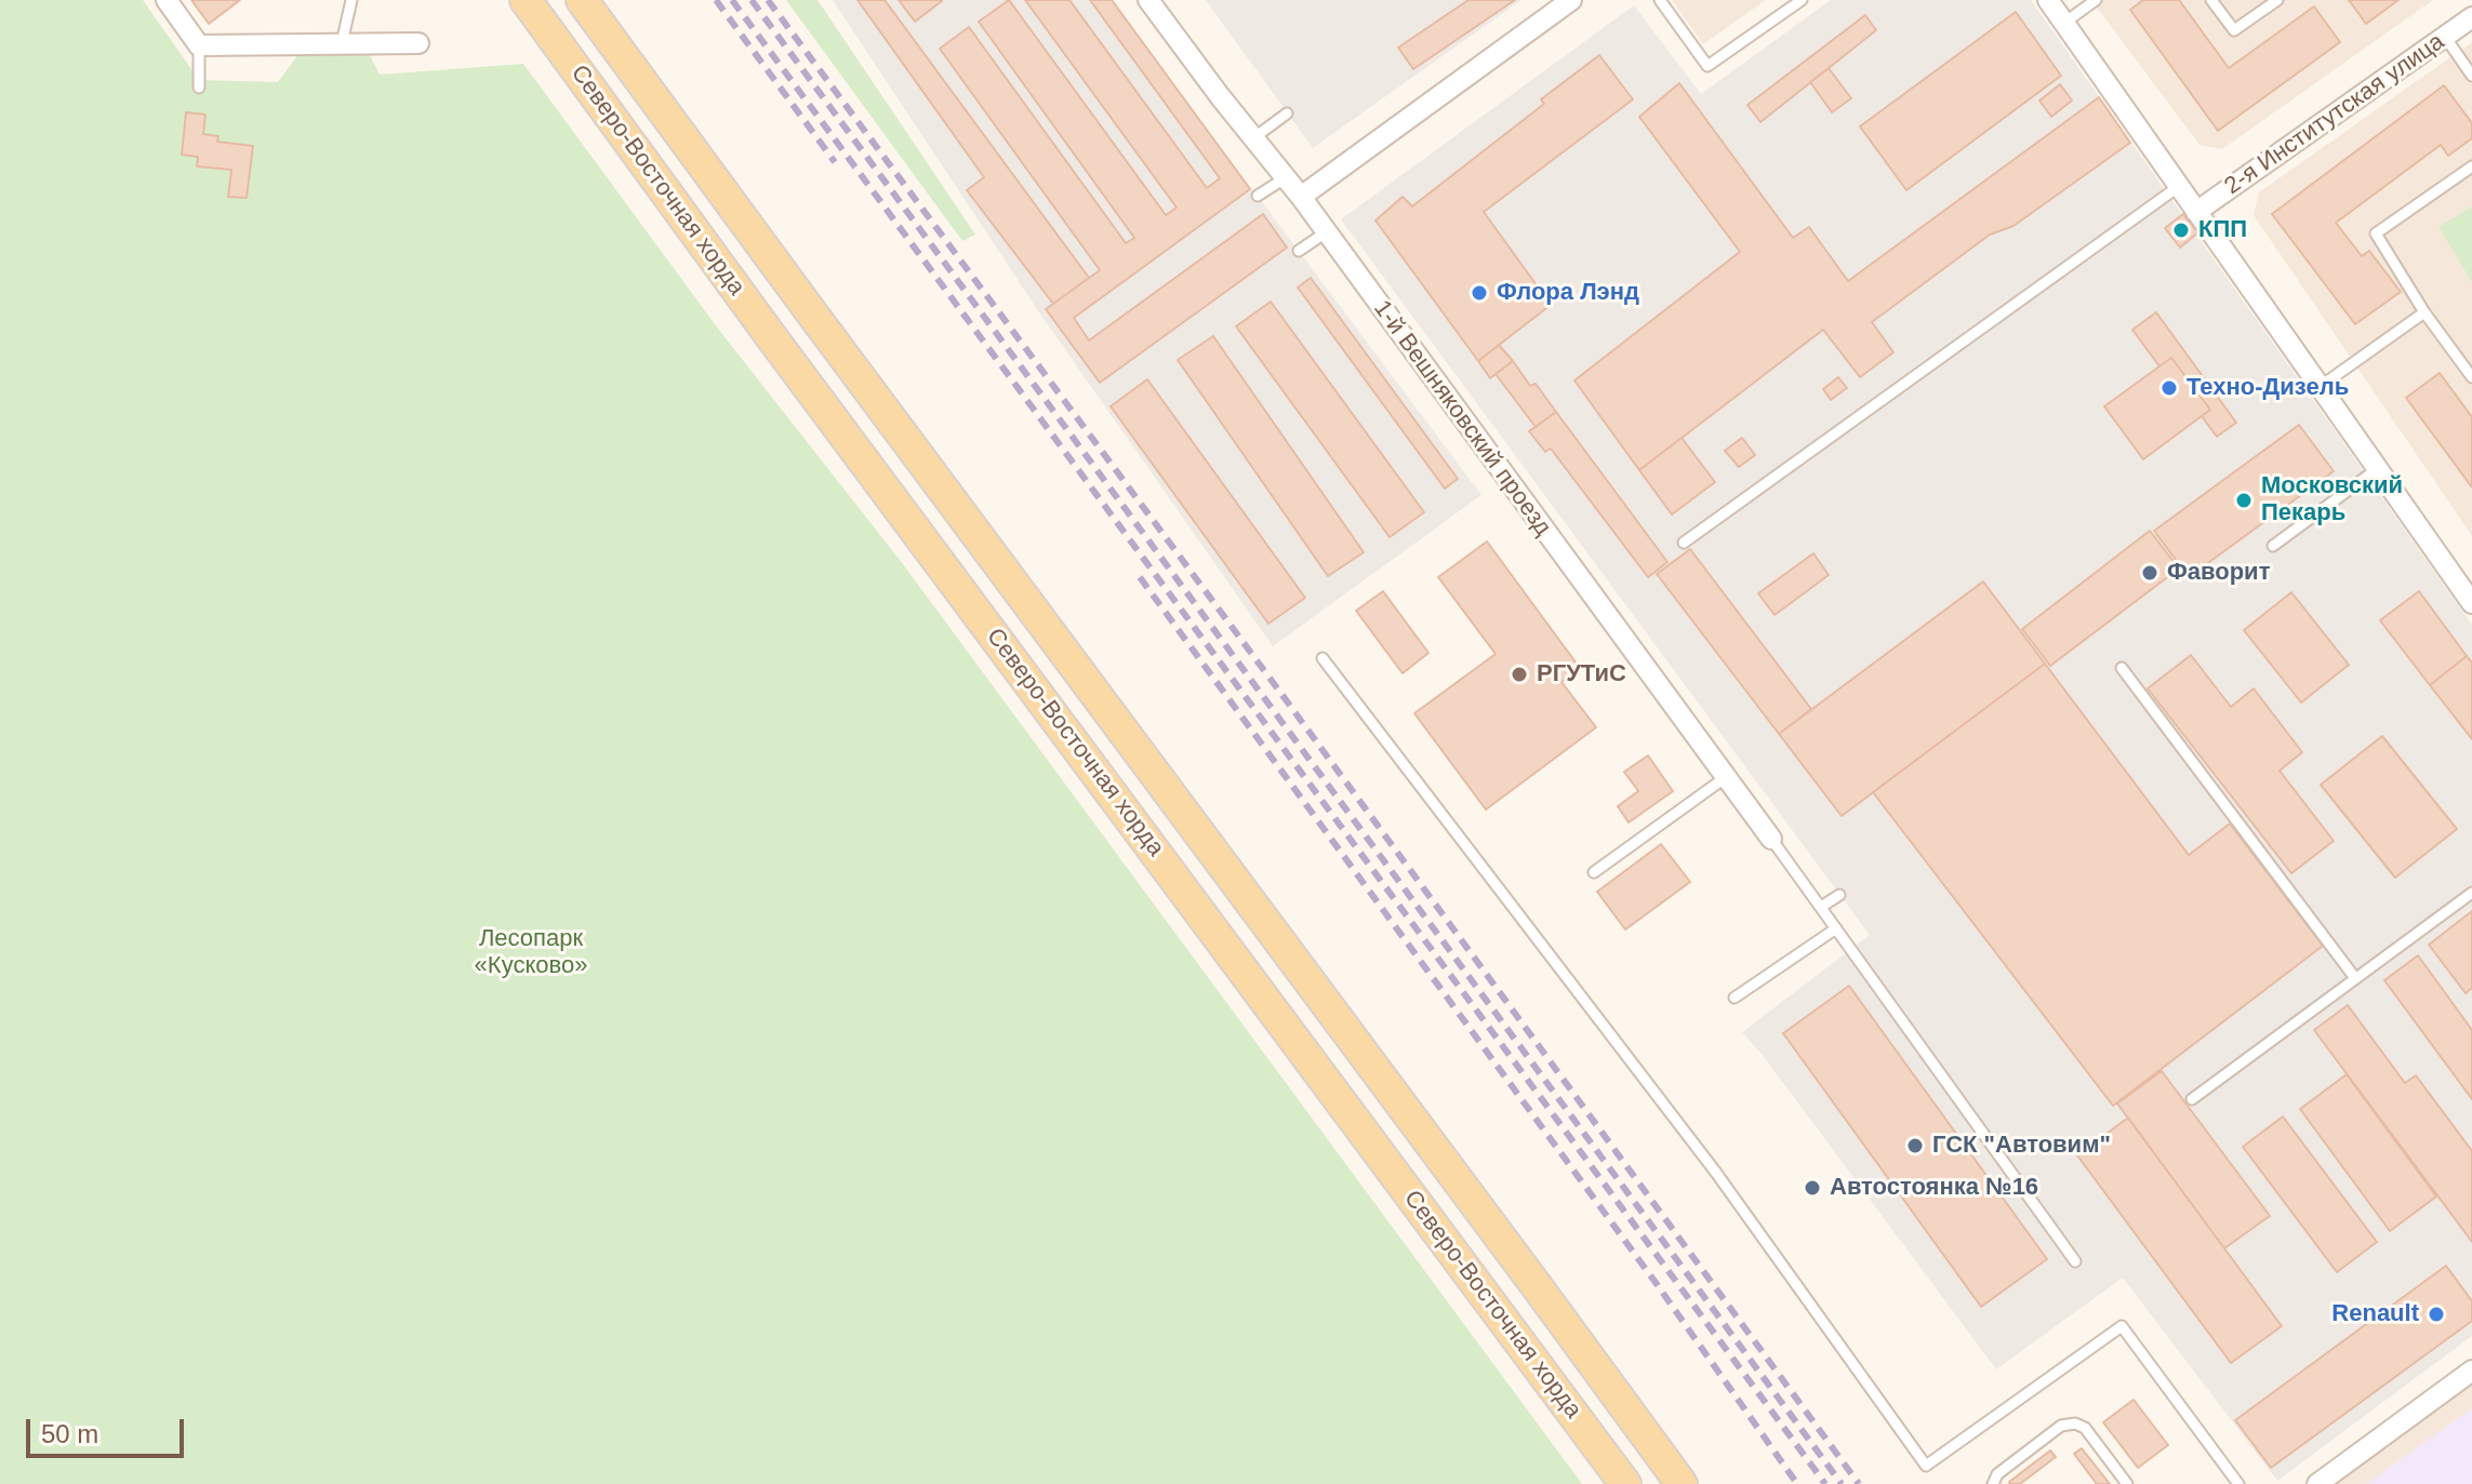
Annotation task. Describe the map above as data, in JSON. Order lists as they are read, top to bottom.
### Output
{
  "streets": {
    "main road": ["Северо-Восточная хорда"],
    "street": ["2-я Институтская улица", "1-й Вешняковский проезд"]
  },
  "parks": ["Лесопарк «Кусково»"],
  "places": [
    "КПП",
    "Флора Лэнд",
    "Техно-Дизель",
    "Московский Пекарь",
    "Фаворит",
    "РГУТиС",
    "ГСК \"Автовим\"",
    "Автостоянка №16",
    "Renault"
  ],
  "scale_bar": "50 m"
}
